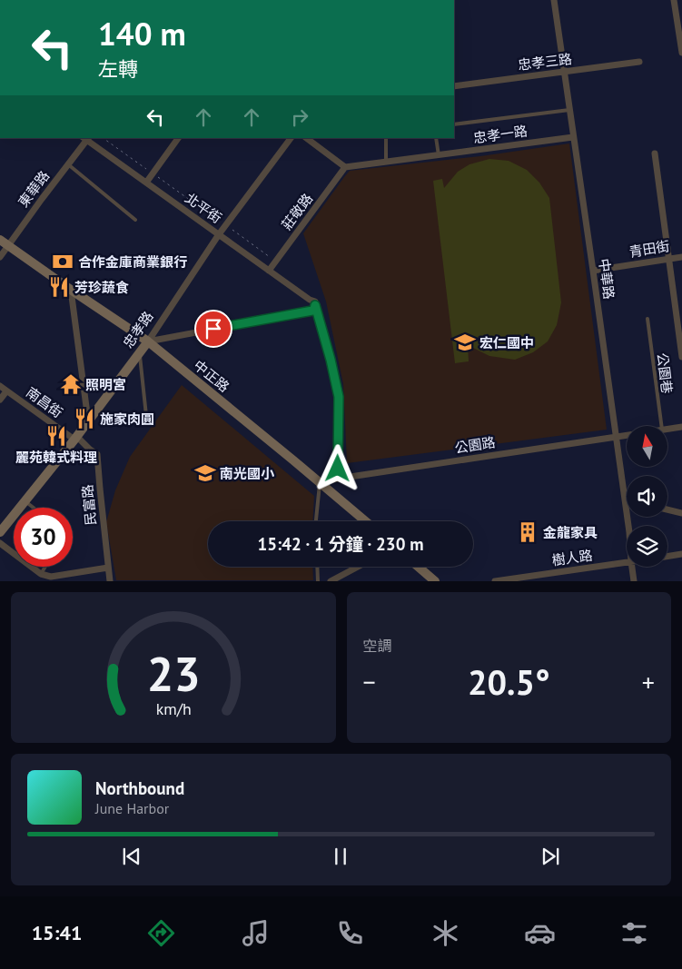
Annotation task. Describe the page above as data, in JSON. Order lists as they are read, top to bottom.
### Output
{
  "streets": {
    "main road": ["忠孝路", "中正路"],
    "street": [
      "忠孝三路",
      "忠孝一路",
      "東華路",
      "北平街",
      "莊敬路",
      "青田街",
      "中華路",
      "南昌街",
      "公園路",
      "民富路",
      "樹人路"
    ],
    "lane": ["公園巷"]
  },
  "crossings": [
    ["忠孝三路", "中華路"],
    ["忠孝一路", "莊敬路"],
    ["忠孝一路", "中華路"],
    ["東華路", "北平街"],
    ["東華路", "中正路"],
    ["北平街", "莊敬路"],
    ["北平街", "忠孝路"],
    ["青田街", "中華路"],
    ["中華路", "公園路"],
    ["忠孝路", "中正路"],
    ["忠孝路", "南昌街"],
    ["忠孝路", "民富路"],
    ["中正路", "公園路"],
    ["南昌街", "民富路"]
  ],
  "places": {
    "bank": ["合作金庫商業銀行"],
    "restaurant": ["芳珍蔬食", "施家肉圓", "麗苑韓式料理"],
    "school or university": ["宏仁國中", "南光國小"],
    "temple": ["照明宮"],
    "building": ["金龍家具"]
  },
  "north": "top",
  "page": {
    "turn": ["140 m", "左轉"],
    "limit": "30",
    "trip": "15:42 · 1 分鐘 · 230 m",
    "tile": "空調",
    "heat": ["−", "20.5°", "+"],
    "song": ["Northbound", "June Harbor"],
    "tabs": "15:41",
    "gauge": ["23", "km/h"]
  }
}
